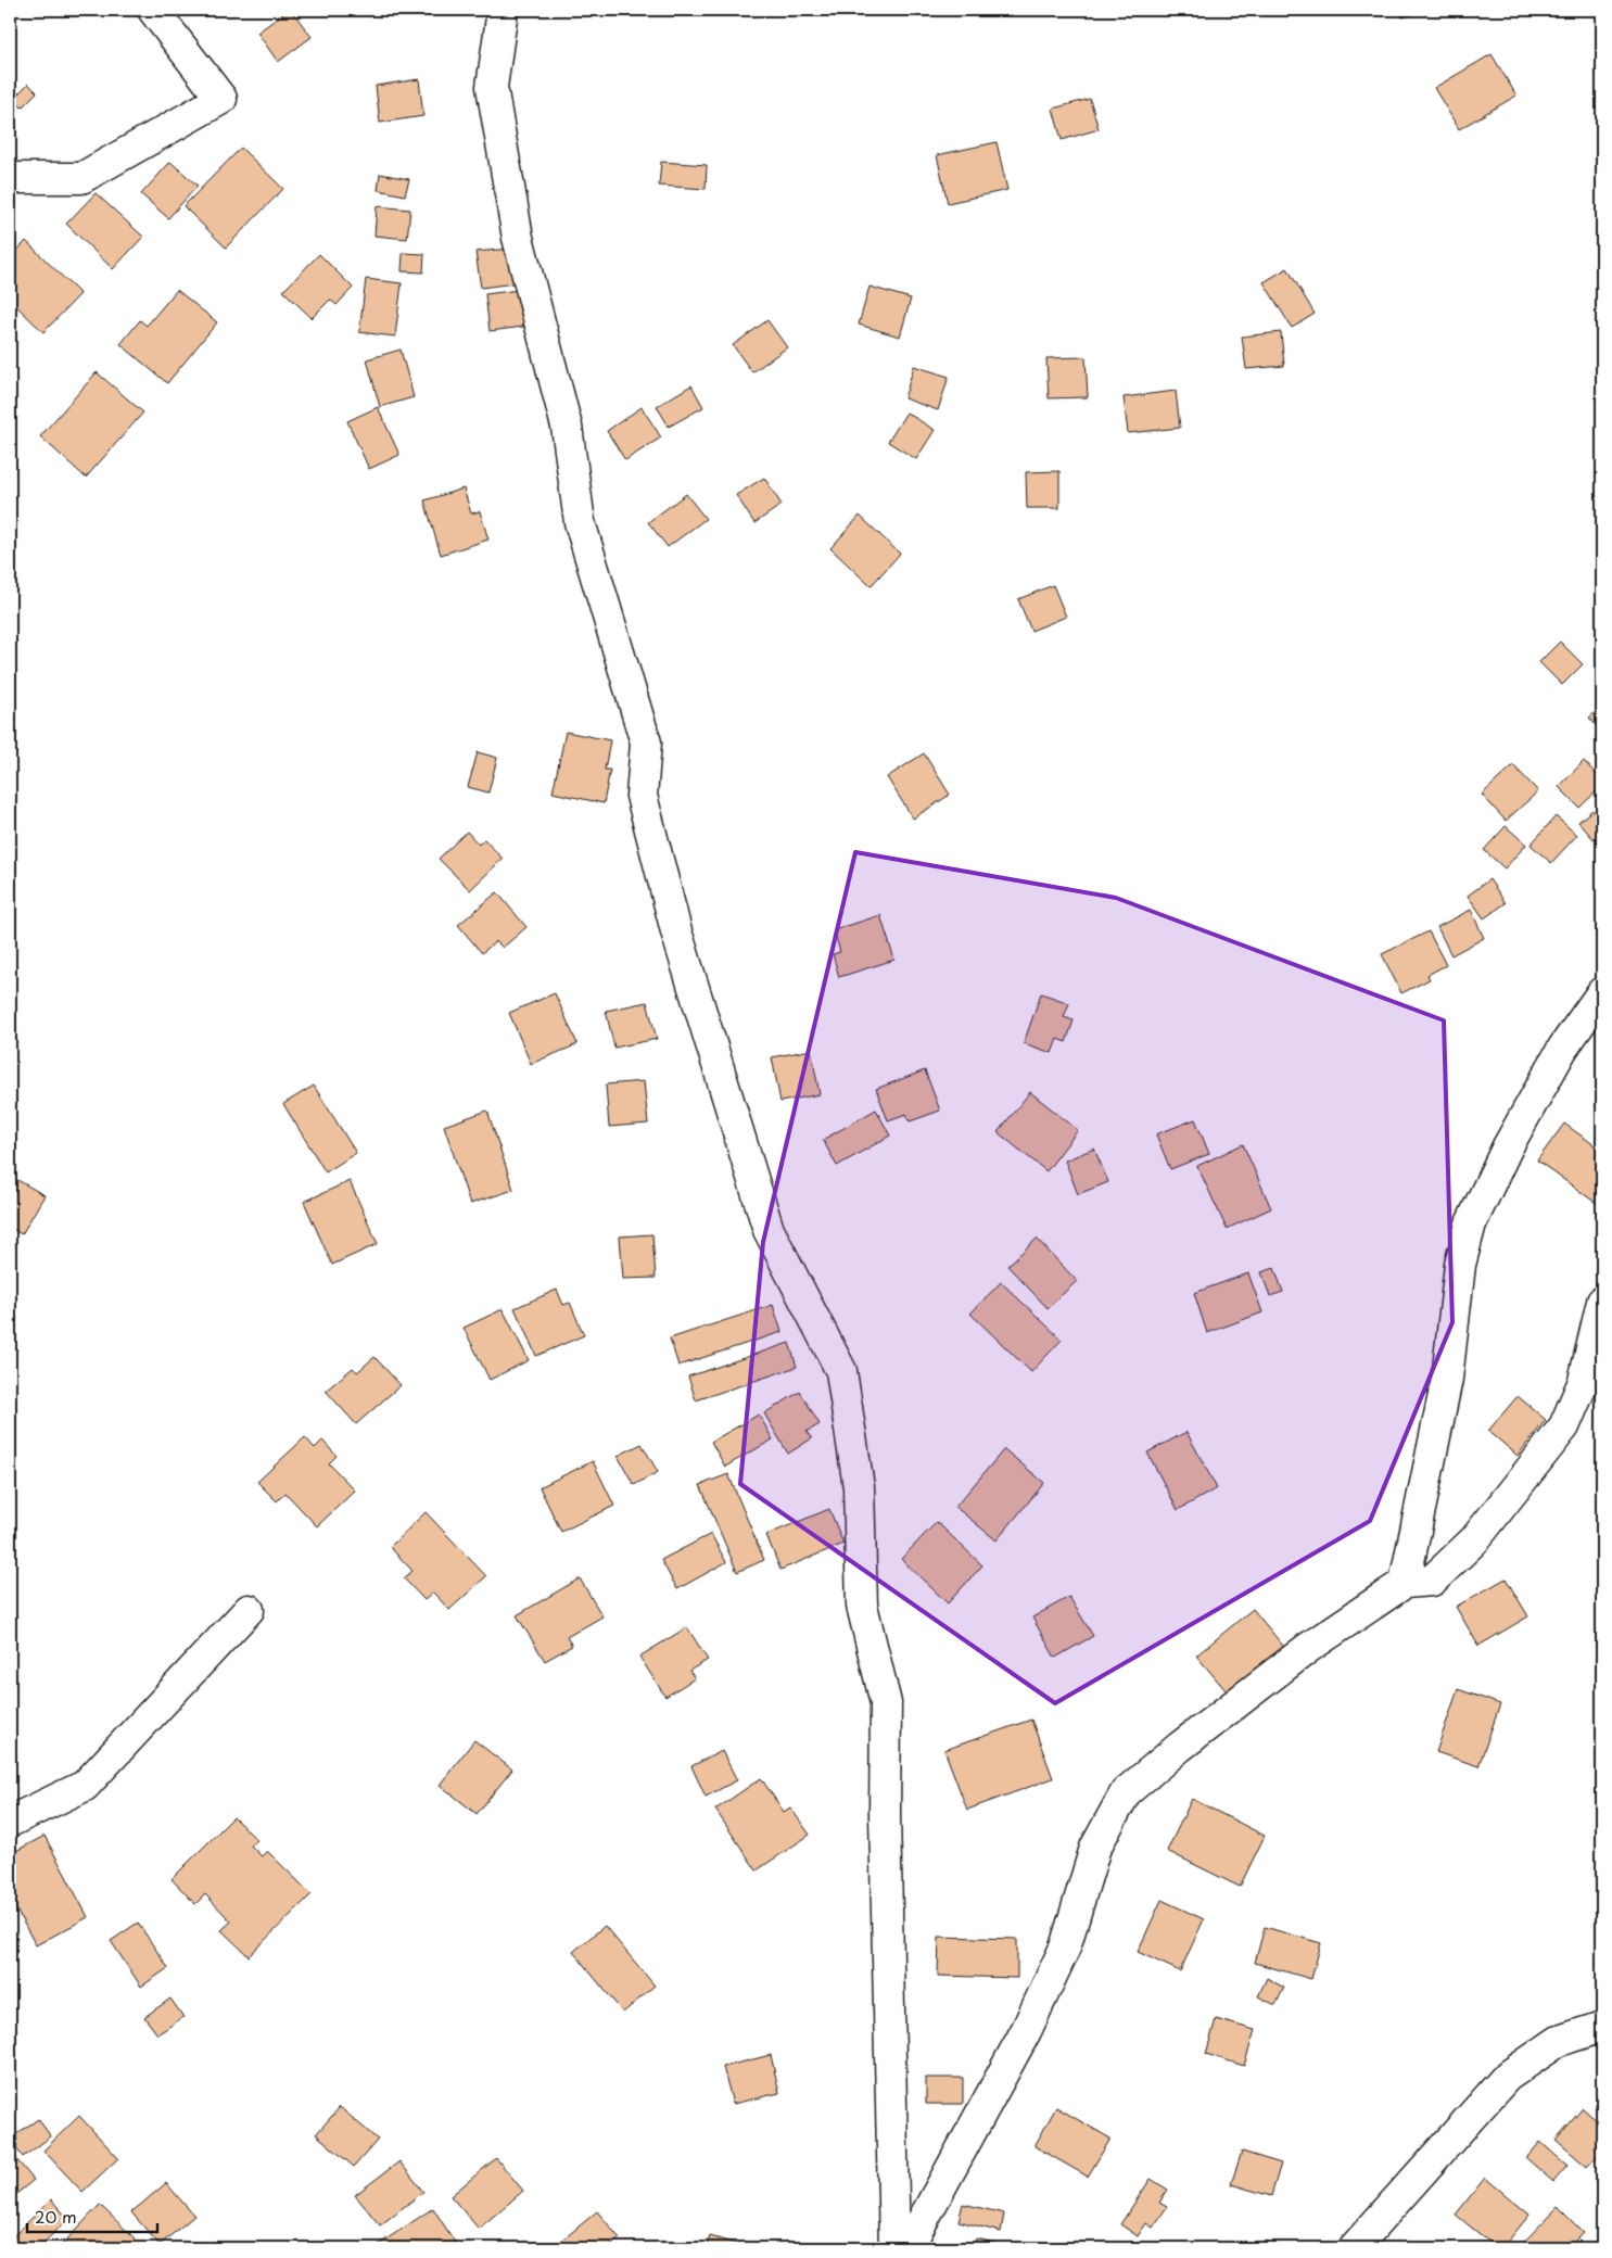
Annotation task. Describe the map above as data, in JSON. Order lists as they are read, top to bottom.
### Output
{
  "scale_bar": "20 m"
}
